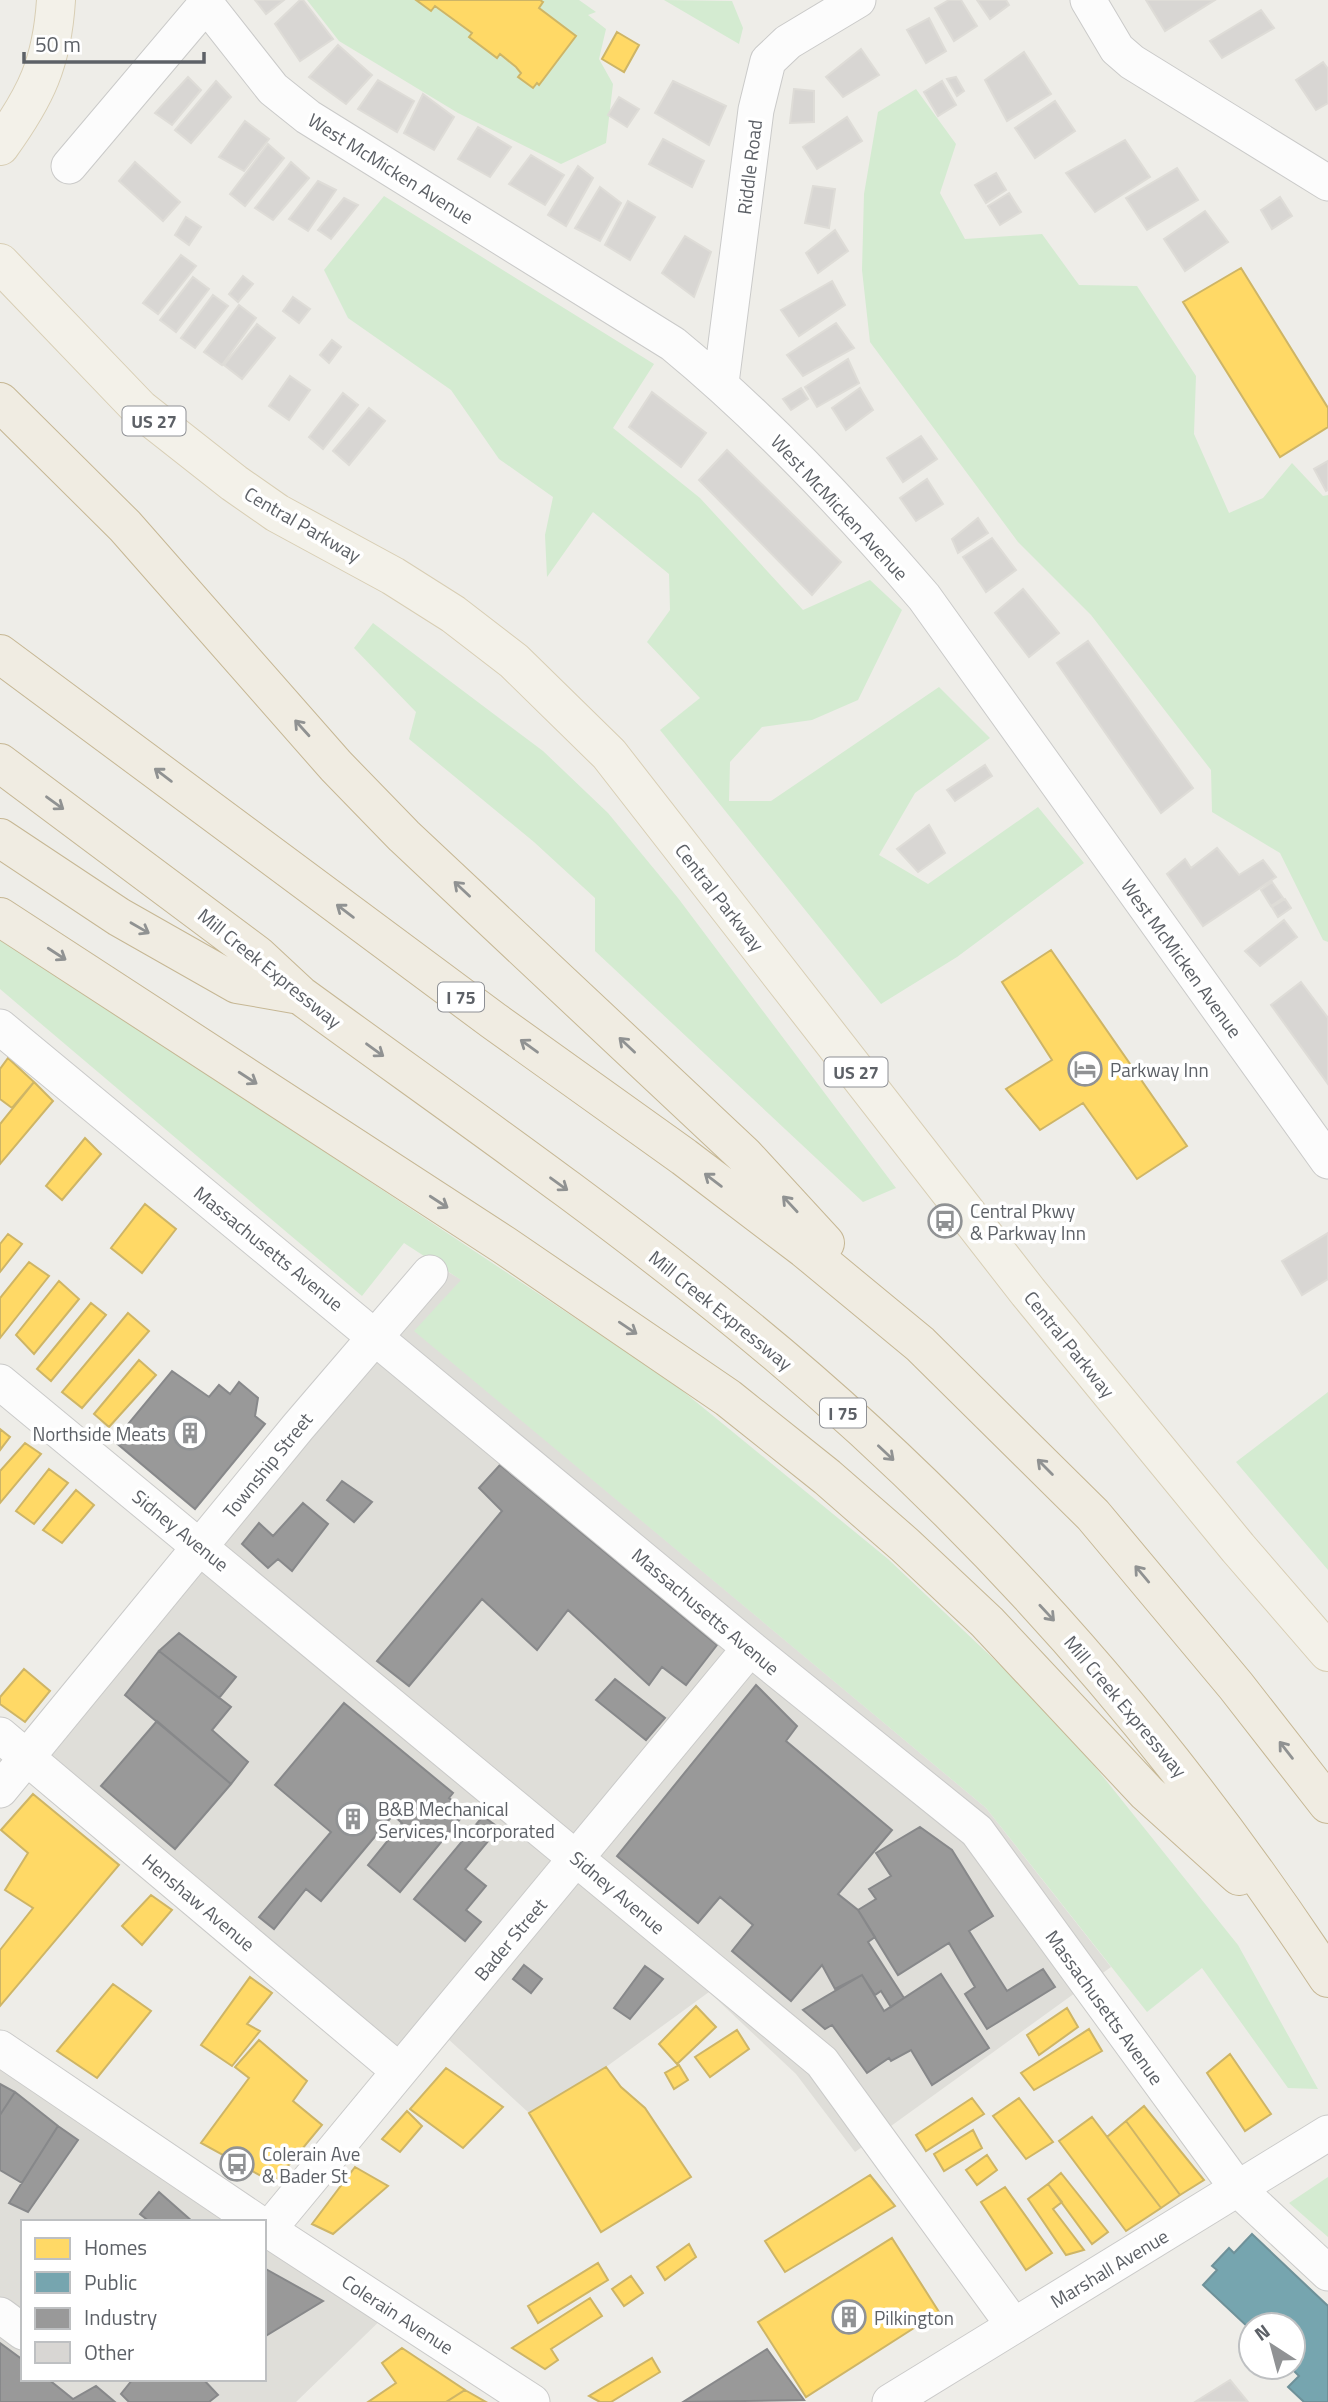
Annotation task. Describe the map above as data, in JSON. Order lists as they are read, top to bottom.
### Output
{
  "streets": {
    "highway": ["Mill Creek Expressway", "I 75"],
    "main road": ["US 27", "Central Parkway"],
    "street": [
      "Riddle Road",
      "West McMicken Avenue",
      "Massachusetts Avenue",
      "Township Street",
      "Sidney Avenue",
      "Henshaw Avenue",
      "Bader Street",
      "Marshall Avenue",
      "Colerain Avenue"
    ]
  },
  "crossings": [
    ["Riddle Road", "West McMicken Avenue"],
    ["Massachusetts Avenue", "Township Street"],
    ["Massachusetts Avenue", "Bader Street"],
    ["Massachusetts Avenue", "Marshall Avenue"],
    ["Township Street", "Sidney Avenue"],
    ["Township Street", "Henshaw Avenue"],
    ["Sidney Avenue", "Bader Street"],
    ["Sidney Avenue", "Marshall Avenue"],
    ["Henshaw Avenue", "Bader Street"]
  ],
  "places": {
    "hotel": ["Parkway Inn"],
    "bus stop": ["Central Pkwy & Parkway Inn", "Colerain Ave & Bader St"],
    "building": ["Northside Meats", "B&B Mechanical Services, Incorporated", "Pilkington"]
  },
  "legend": [
    "Homes",
    "Public",
    "Industry",
    "Other"
  ],
  "scale_bar": "50 m",
  "north": "top left"
}
